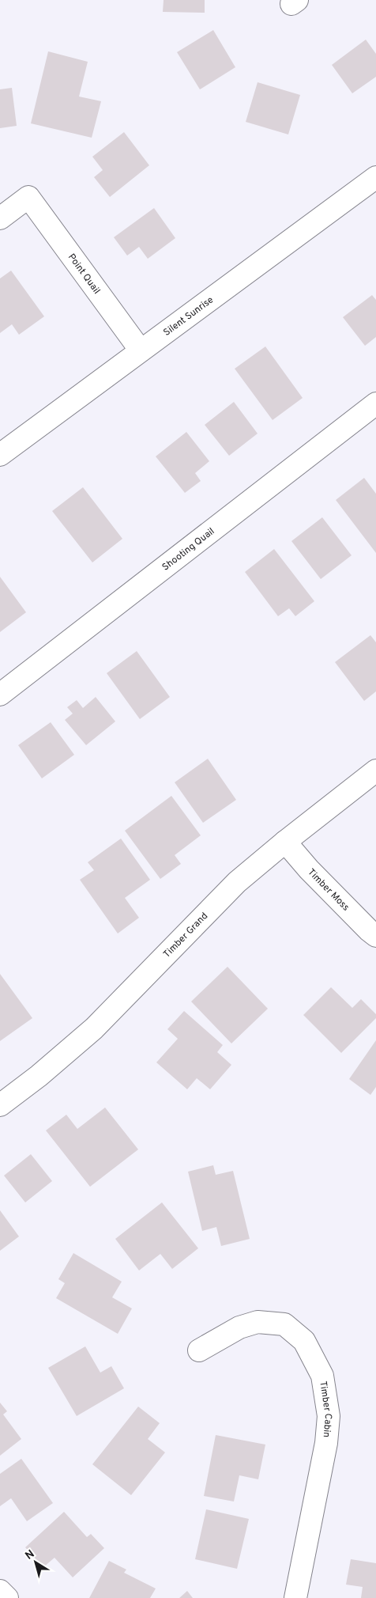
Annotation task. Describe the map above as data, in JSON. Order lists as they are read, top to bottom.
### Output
{
  "streets": {
    "street": [
      "Point Quail",
      "Silent Sunrise",
      "Shooting Quail",
      "Timber Moss",
      "Timber Grand",
      "Timber Cabin"
    ]
  },
  "crossings": [
    ["Point Quail", "Silent Sunrise"],
    ["Timber Moss", "Timber Grand"]
  ],
  "north": "top left"
}
